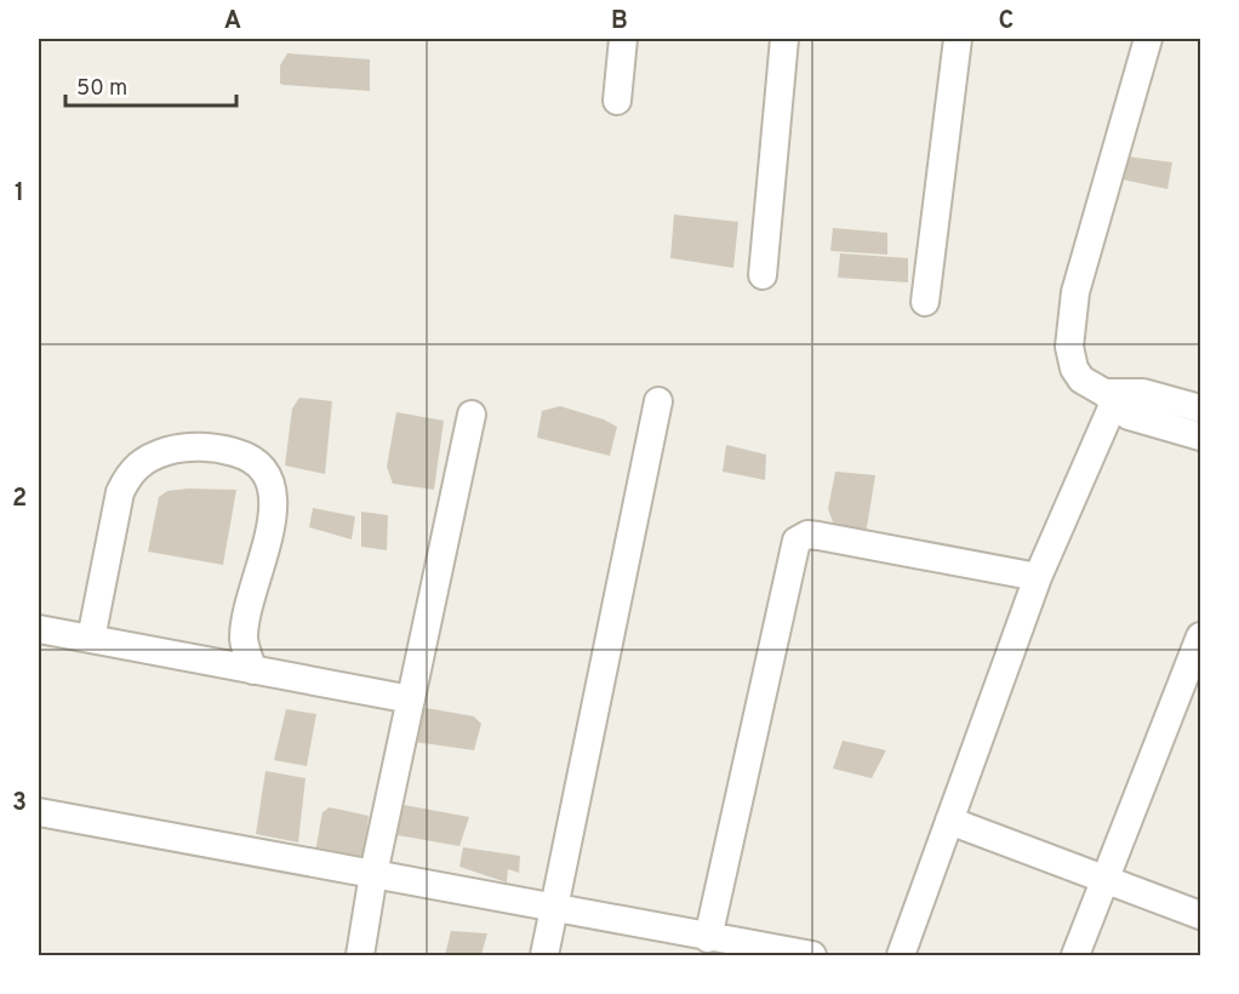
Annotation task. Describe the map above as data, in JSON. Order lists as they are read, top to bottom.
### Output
{
  "scale_bar": "50 m",
  "grid": {
    "columns": ["A", "B", "C"],
    "rows": ["1", "2", "3"]
  }
}
